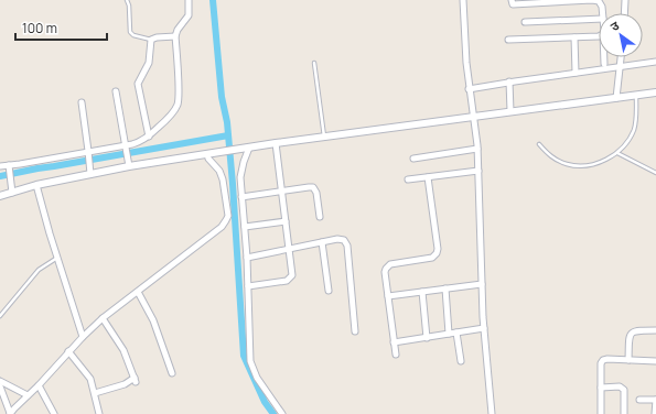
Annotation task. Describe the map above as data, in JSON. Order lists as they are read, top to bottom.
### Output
{
  "scale_bar": "100 m",
  "north": "top left"
}
